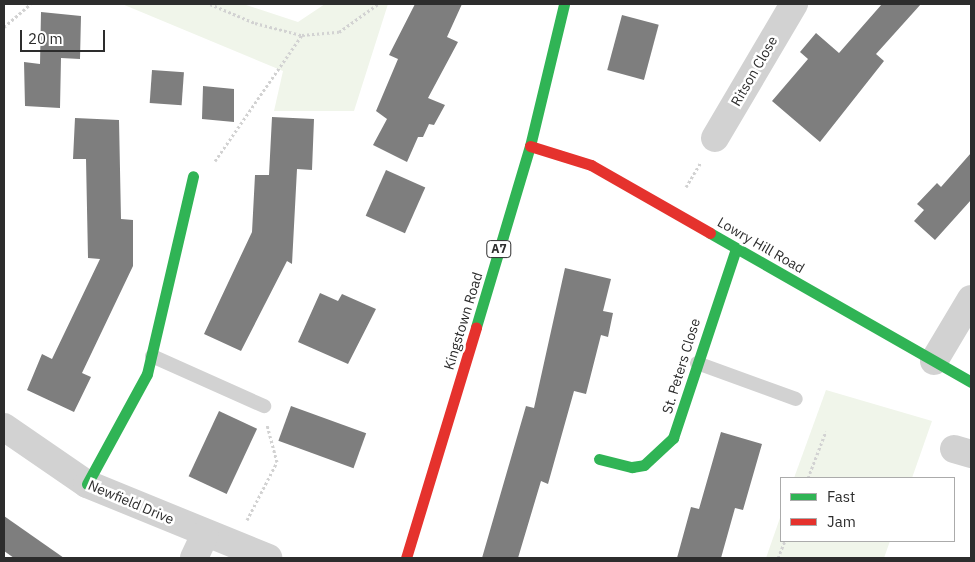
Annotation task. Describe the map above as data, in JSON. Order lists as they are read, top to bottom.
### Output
{
  "streets": {
    "street": [
      "Ritson Close",
      "Lowry Hill Road",
      "A7",
      "Kingstown Road",
      "St. Peters Close",
      "Newfield Drive"
    ]
  },
  "crossings": [
    ["Lowry Hill Road", "Kingstown Road"],
    ["Lowry Hill Road", "St. Peters Close"]
  ],
  "legend": ["Fast", "Jam"],
  "scale_bar": "20 m"
}
